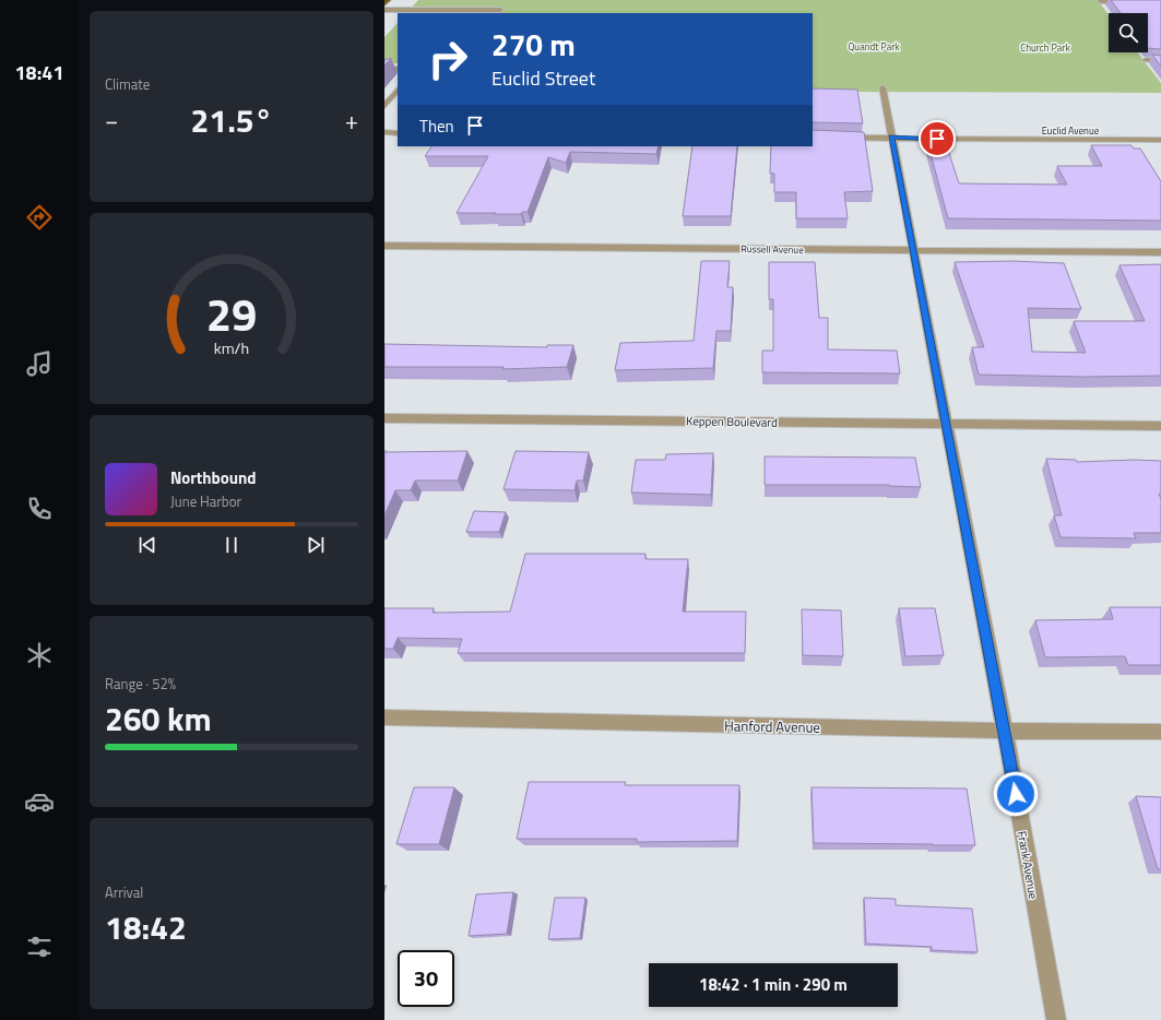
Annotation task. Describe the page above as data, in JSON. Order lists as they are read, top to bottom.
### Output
{
  "streets": {
    "street": [
      "Euclid Avenue",
      "Russell Avenue",
      "Keppen Boulevard",
      "Hanford Avenue",
      "Frank Avenue"
    ]
  },
  "crossings": [
    ["Euclid Avenue", "Frank Avenue"],
    ["Russell Avenue", "Frank Avenue"],
    ["Keppen Boulevard", "Frank Avenue"],
    ["Hanford Avenue", "Frank Avenue"]
  ],
  "parks": ["Quandt Park", "Church Park"],
  "page": {
    "tabs": "18:41",
    "tile": [
      "Climate",
      ["Range · 52%", "260 km"],
      ["Arrival", "18:42"]
    ],
    "turn": ["270 m", "Euclid Street"],
    "heat": ["−", "21.5°", "+"],
    "then": "Then",
    "song": ["Northbound", "June Harbor"],
    "limit": "30",
    "trip": "18:42 · 1 min · 290 m",
    "gauge": ["29", "km/h"]
  }
}
